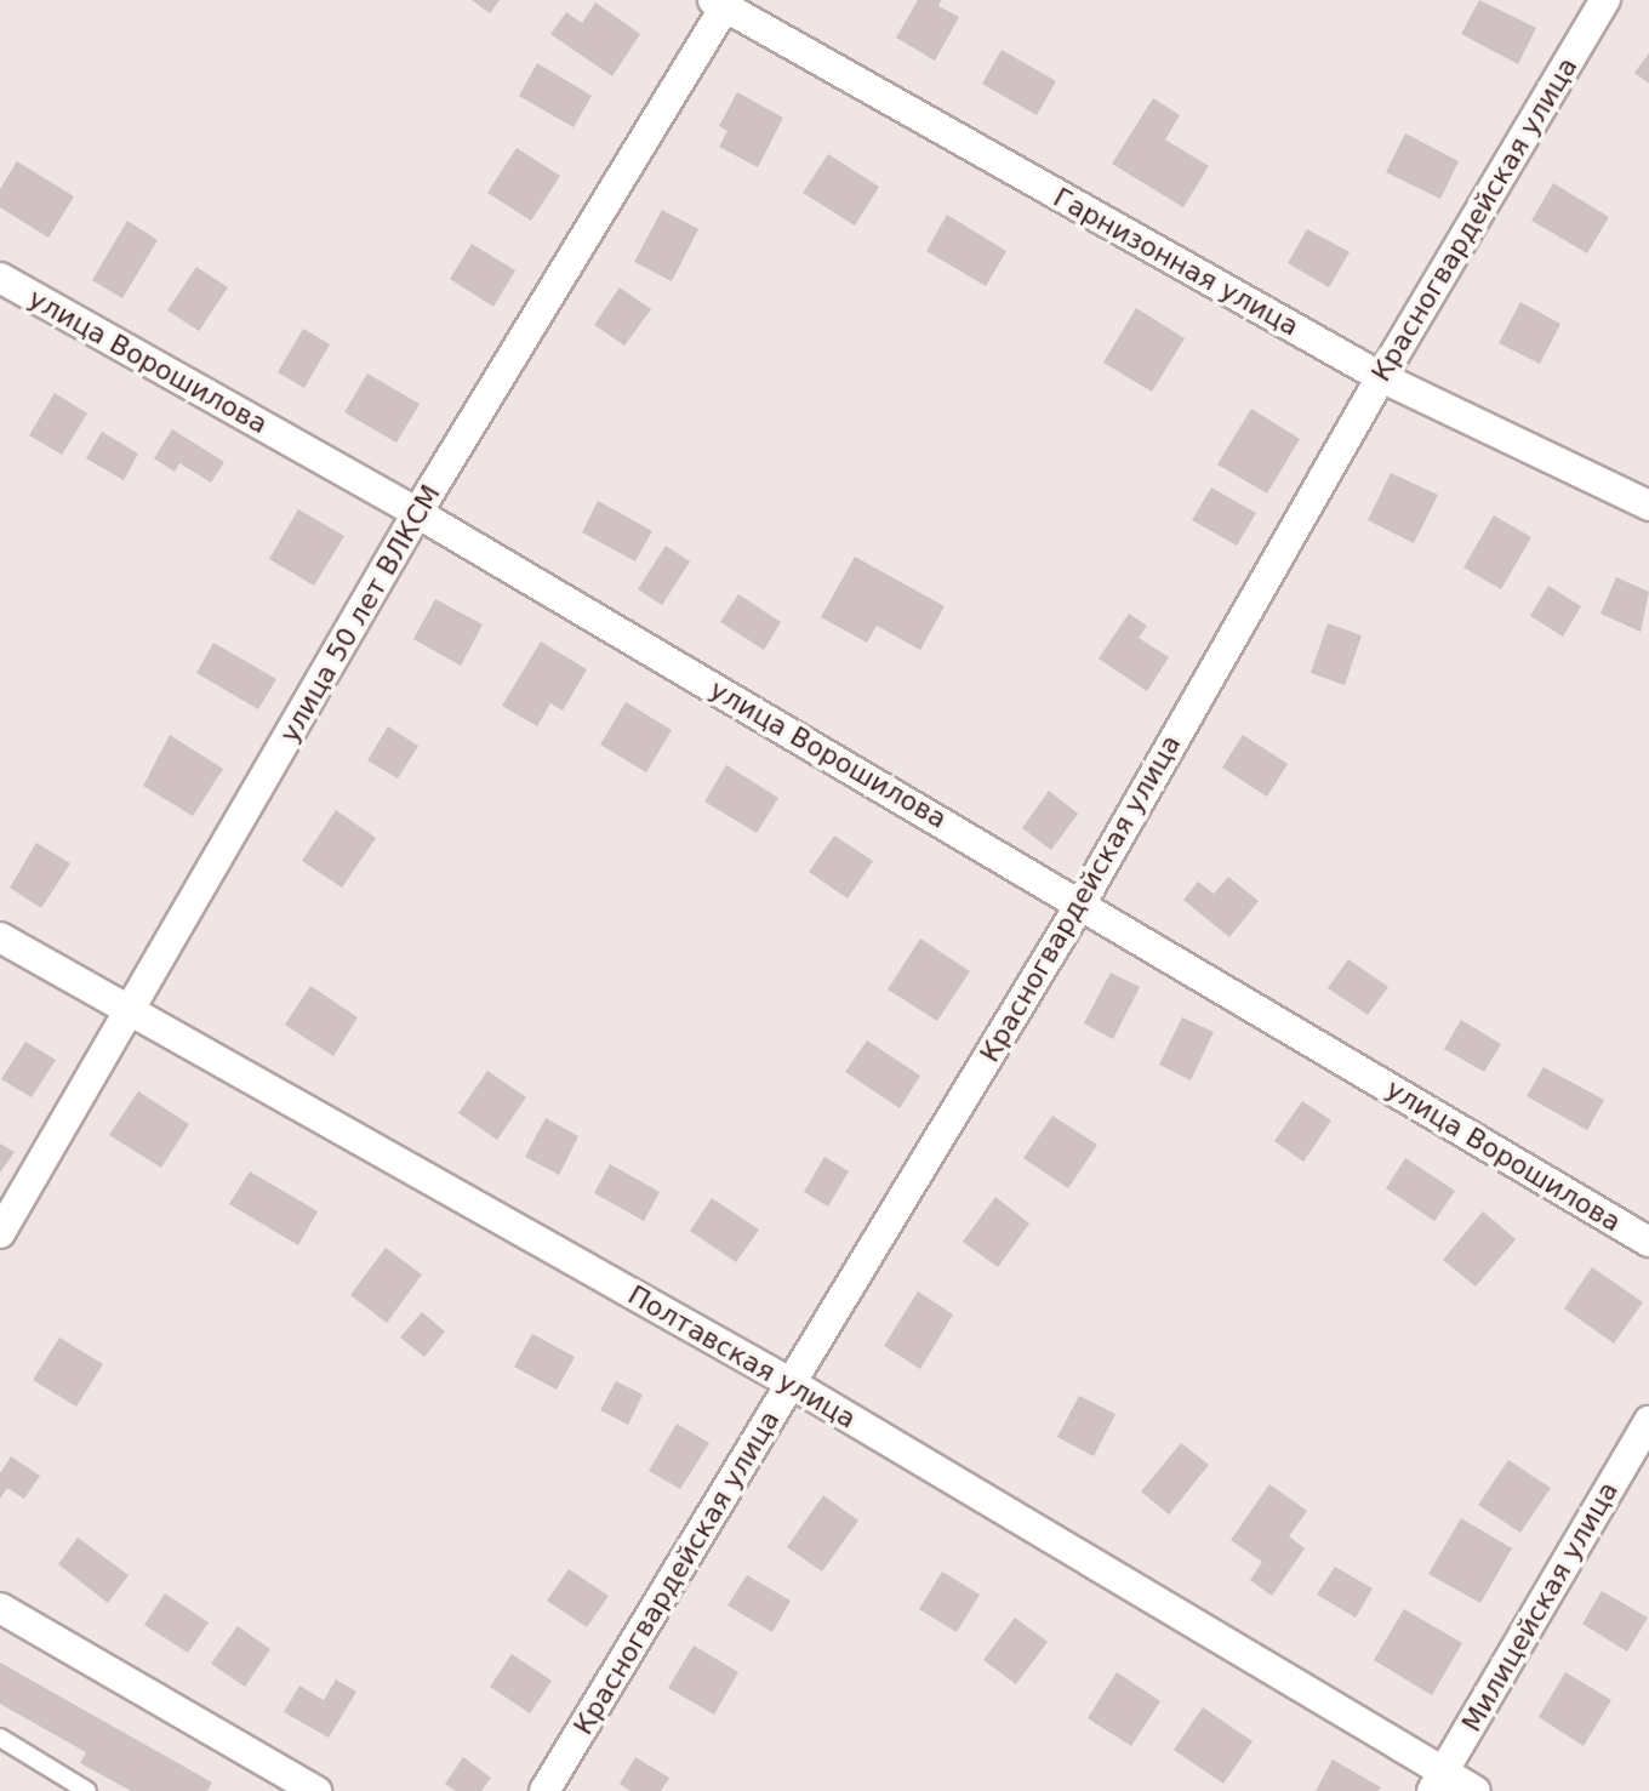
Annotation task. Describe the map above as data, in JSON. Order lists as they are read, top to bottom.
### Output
{
  "streets": {
    "street": [
      "Красногвардейская улица",
      "Гарнизонная улица",
      "улица Ворошилова",
      "улица 50 лет ВЛКСМ",
      "Полтавская улица",
      "Милицейская улица"
    ]
  },
  "crossings": [
    ["Красногвардейская улица", "Гарнизонная улица"],
    ["Красногвардейская улица", "улица Ворошилова"],
    ["Красногвардейская улица", "Полтавская улица"],
    ["Гарнизонная улица", "улица 50 лет ВЛКСМ"],
    ["улица Ворошилова", "улица 50 лет ВЛКСМ"],
    ["улица 50 лет ВЛКСМ", "Полтавская улица"],
    ["Полтавская улица", "Милицейская улица"]
  ]
}
